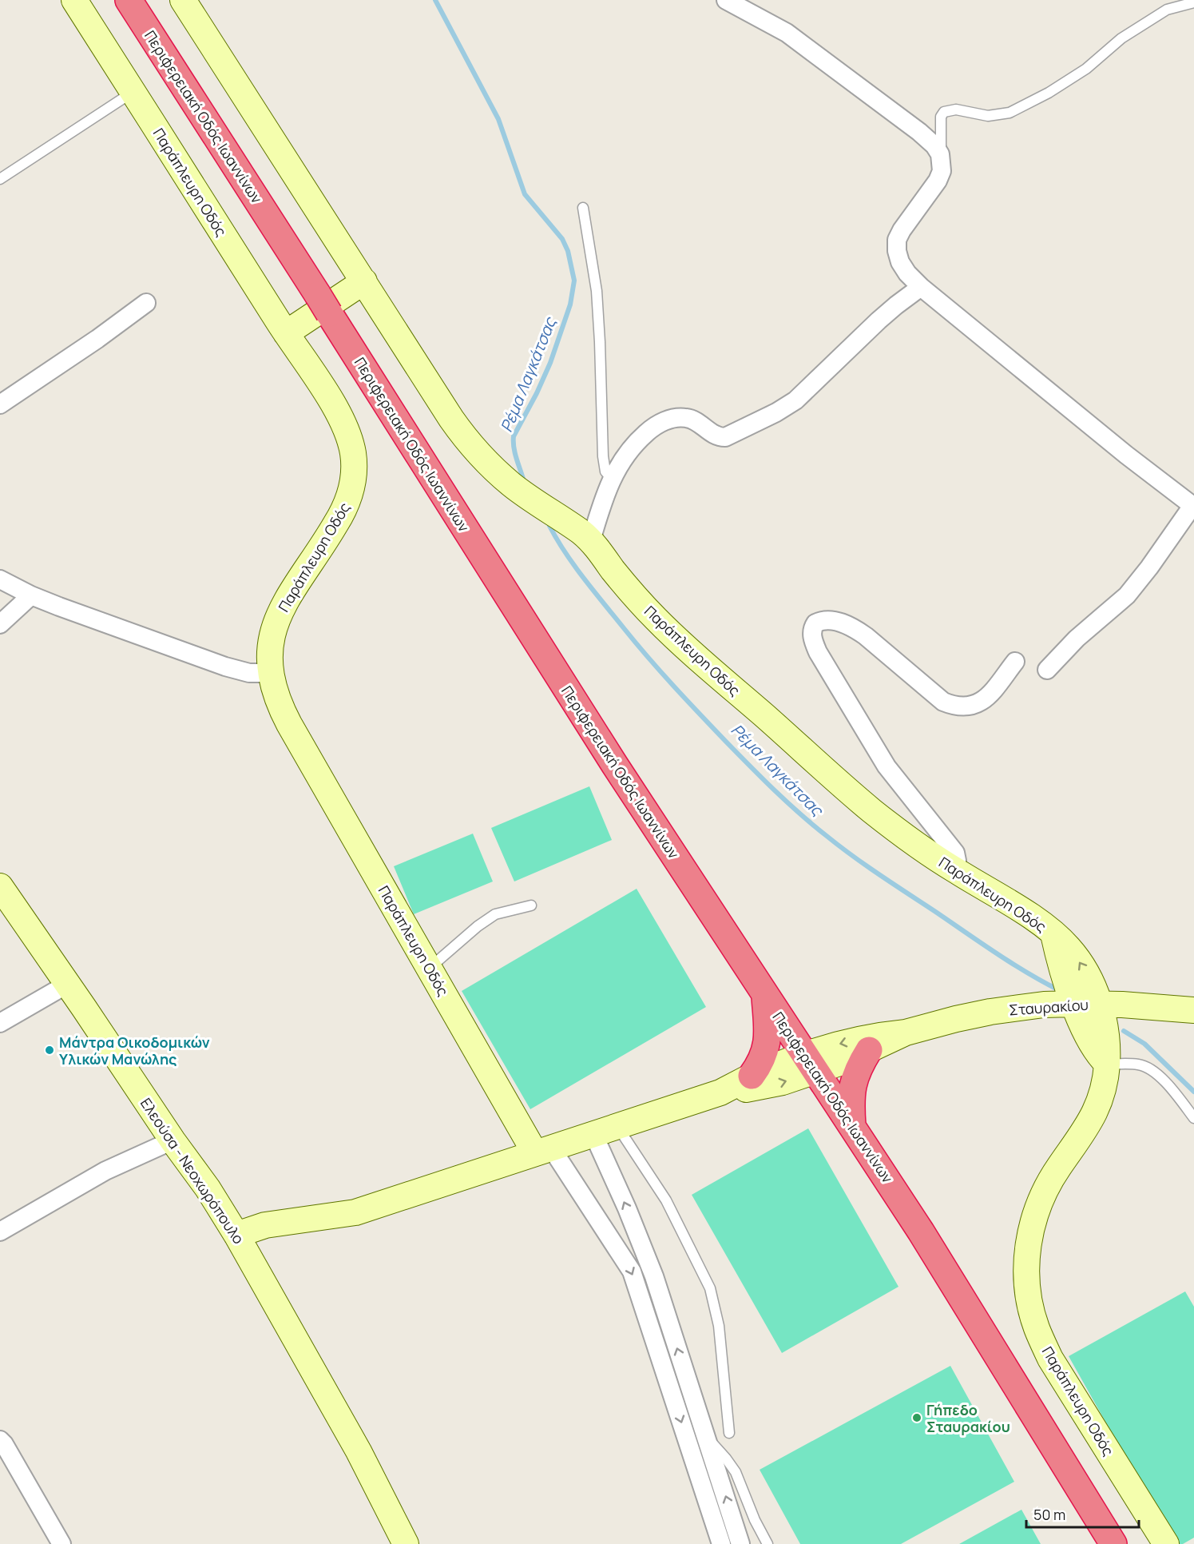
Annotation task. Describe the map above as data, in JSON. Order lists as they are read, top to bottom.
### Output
{
  "streets": {
    "highway": ["Περιφερειακή Οδός Ιωαννίνων"],
    "street": ["Παράπλευρη Οδός", "Σταυρακίου", "Ελεούσα - Νεοχωρόπουλο"]
  },
  "crossings": [
    ["Παράπλευρη Οδός", "Σταυρακίου"]
  ],
  "water": ["Ρέμα Λαγκάτσας"],
  "places": ["Μάντρα Οικοδομικών Υλικών Μανώλης", "Γήπεδο Σταυρακίου"],
  "scale_bar": "50 m"
}
